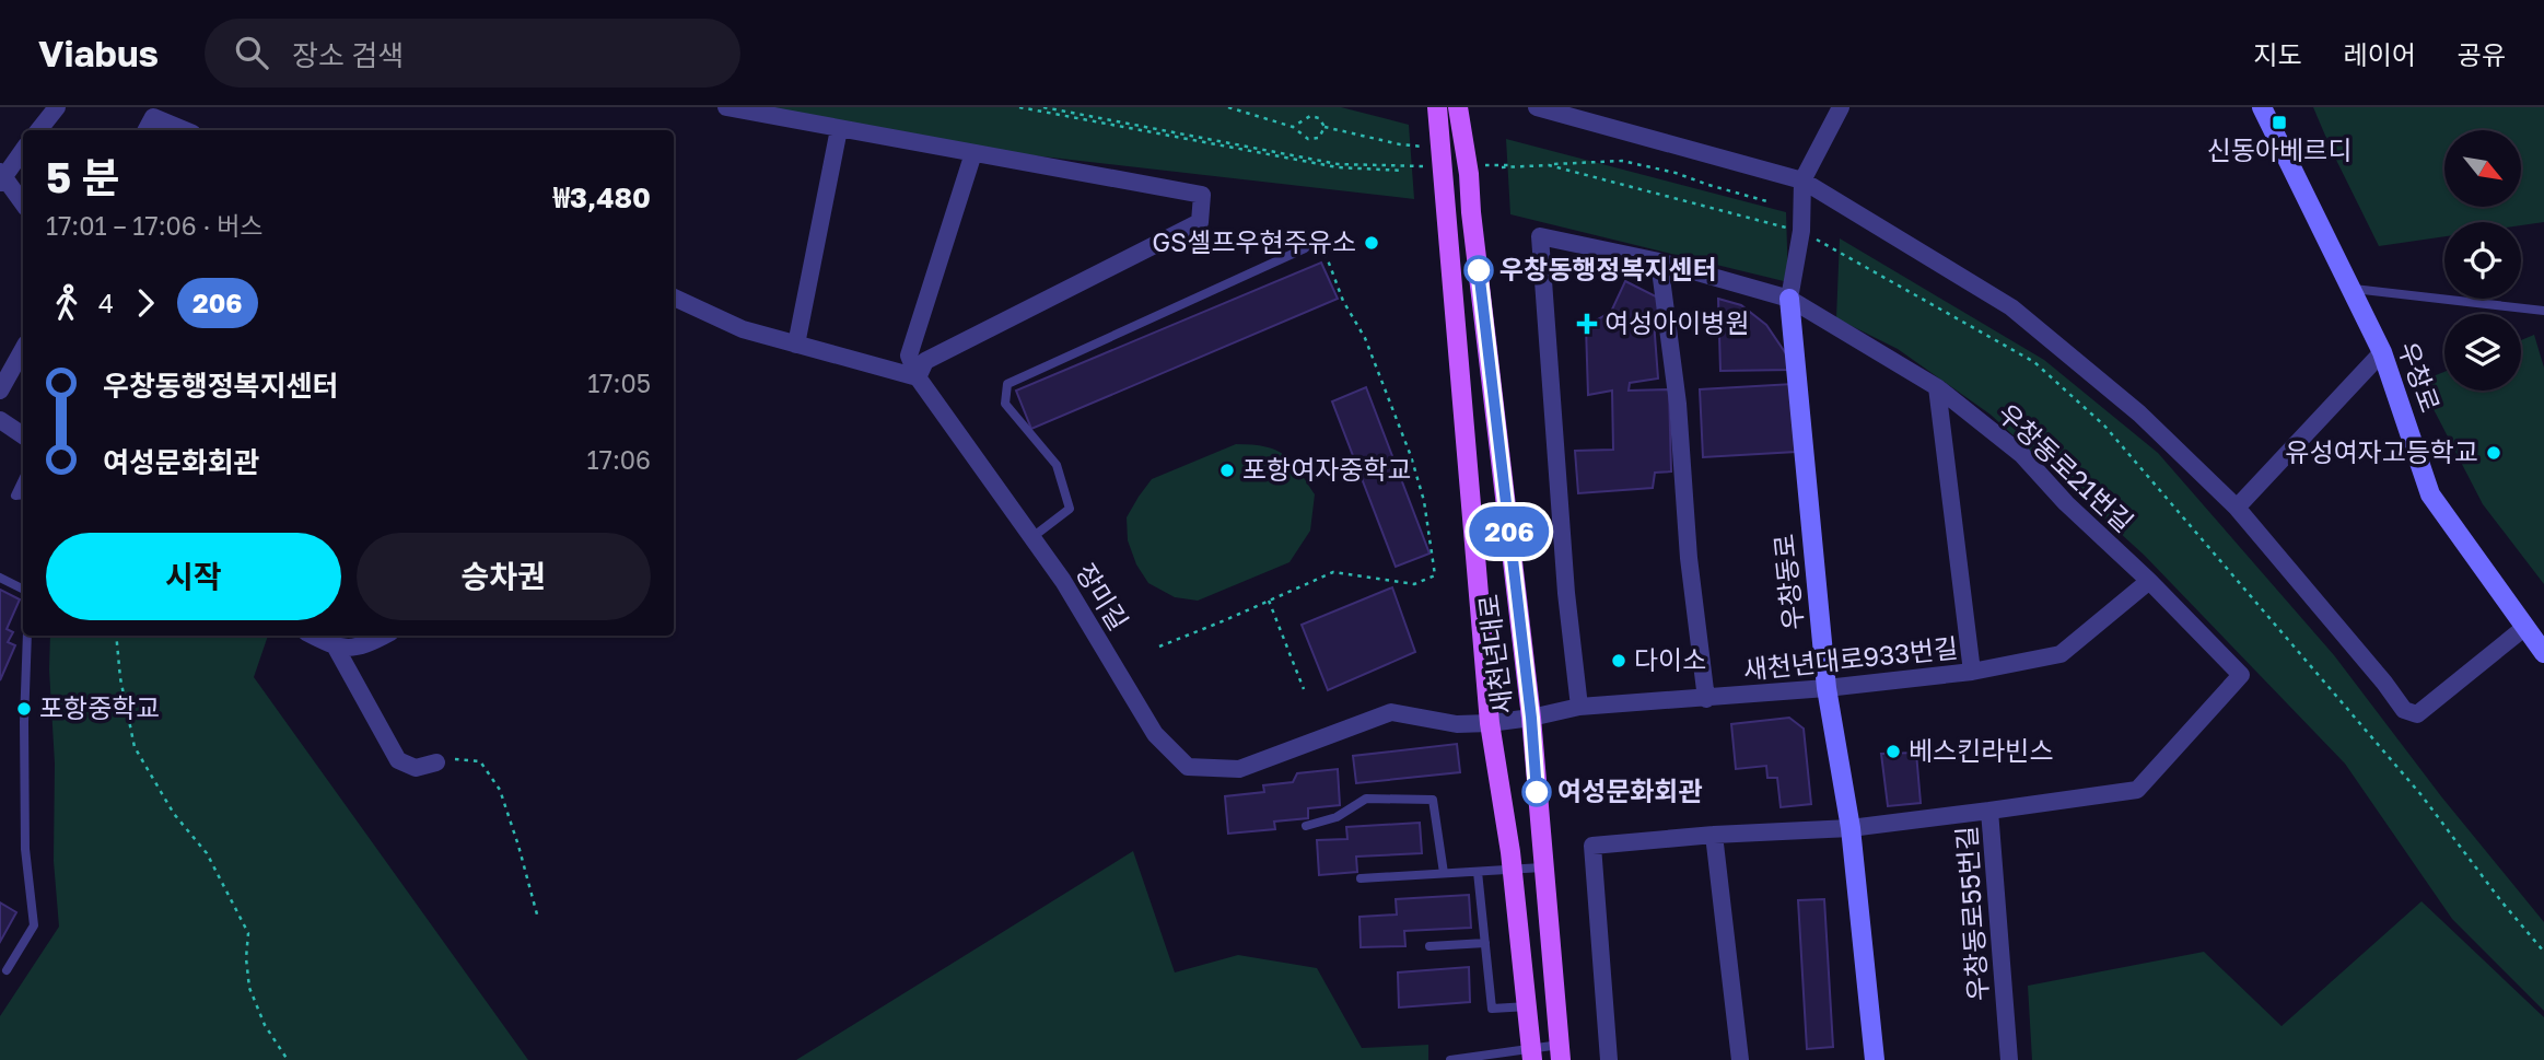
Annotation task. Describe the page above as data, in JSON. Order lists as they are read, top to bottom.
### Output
{
  "streets": {
    "main road": ["우창로", "우창동로", "새천년대로"],
    "street": [
      "우창동로21번길",
      "장미길",
      "새천년대로933번길",
      "우창동로55번길"
    ]
  },
  "crossings": [
    ["우창동로21번길", "우창동로"],
    ["우창동로21번길", "새천년대로933번길"],
    ["우창동로21번길", "우창동로55번길"],
    ["우창동로", "새천년대로933번길"],
    ["우창동로", "우창동로55번길"],
    ["장미길", "새천년대로"],
    ["장미길", "새천년대로933번길"],
    ["새천년대로", "새천년대로933번길"]
  ],
  "places": {
    "transit": ["신동아베르디"],
    "other": [
      "GS셀프우현주유소",
      "우창동행정복지센터",
      "유성여자고등학교",
      "포항여자중학교",
      "다이소",
      "포항중학교",
      "베스킨라빈스",
      "여성문화회관"
    ],
    "health": ["여성아이병원"]
  },
  "lines": ["bus line 206"],
  "north": "bottom right",
  "page": {
    "header": "Viabus",
    "search": "장소 검색",
    "nav": ["지도", "레이어", "공유"],
    "on_map": "206",
    "heading": ["5 분", "17:01 – 17:06 · 버스", "₩3,480"],
    "legs": ["4", "206"],
    "list": [
      {
        "name": "우창동행정복지센터",
        "value": "17:05"
      },
      {
        "name": "여성문화회관",
        "value": "17:06"
      }
    ],
    "buttons": ["시작", "승차권"]
  }
}
